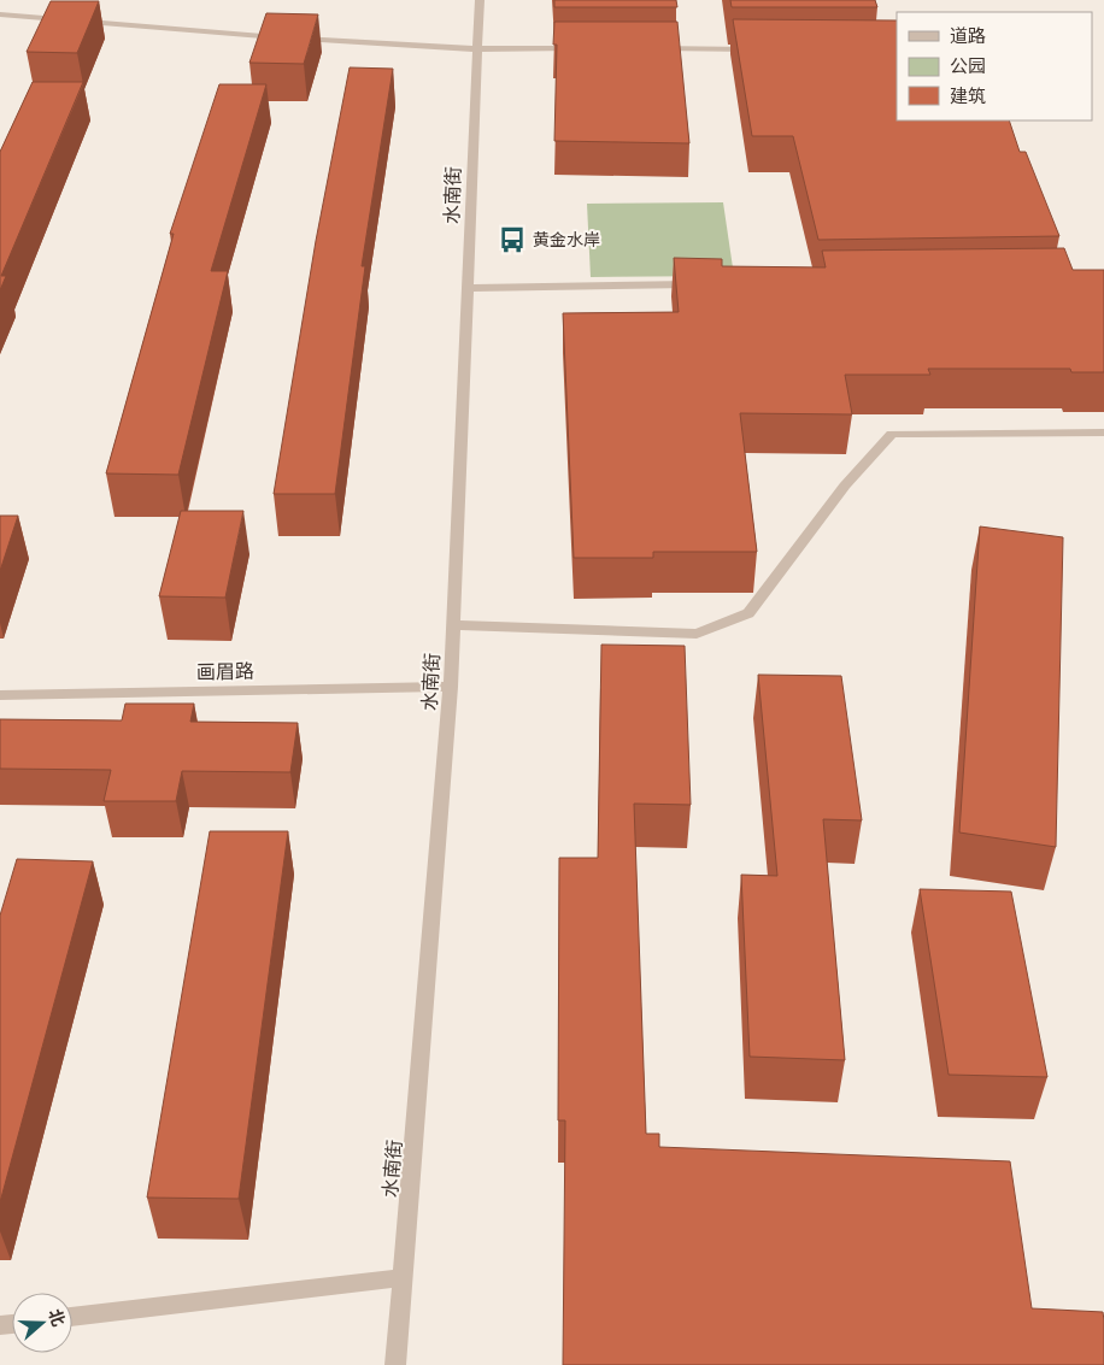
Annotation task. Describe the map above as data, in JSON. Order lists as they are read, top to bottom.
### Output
{
  "streets": {
    "street": ["水南街", "画眉路"]
  },
  "crossings": [
    ["水南街", "画眉路"]
  ],
  "places": {
    "bus stop": ["黄金水岸"]
  },
  "legend": ["道路", "公园", "建筑"],
  "north": "right"
}
